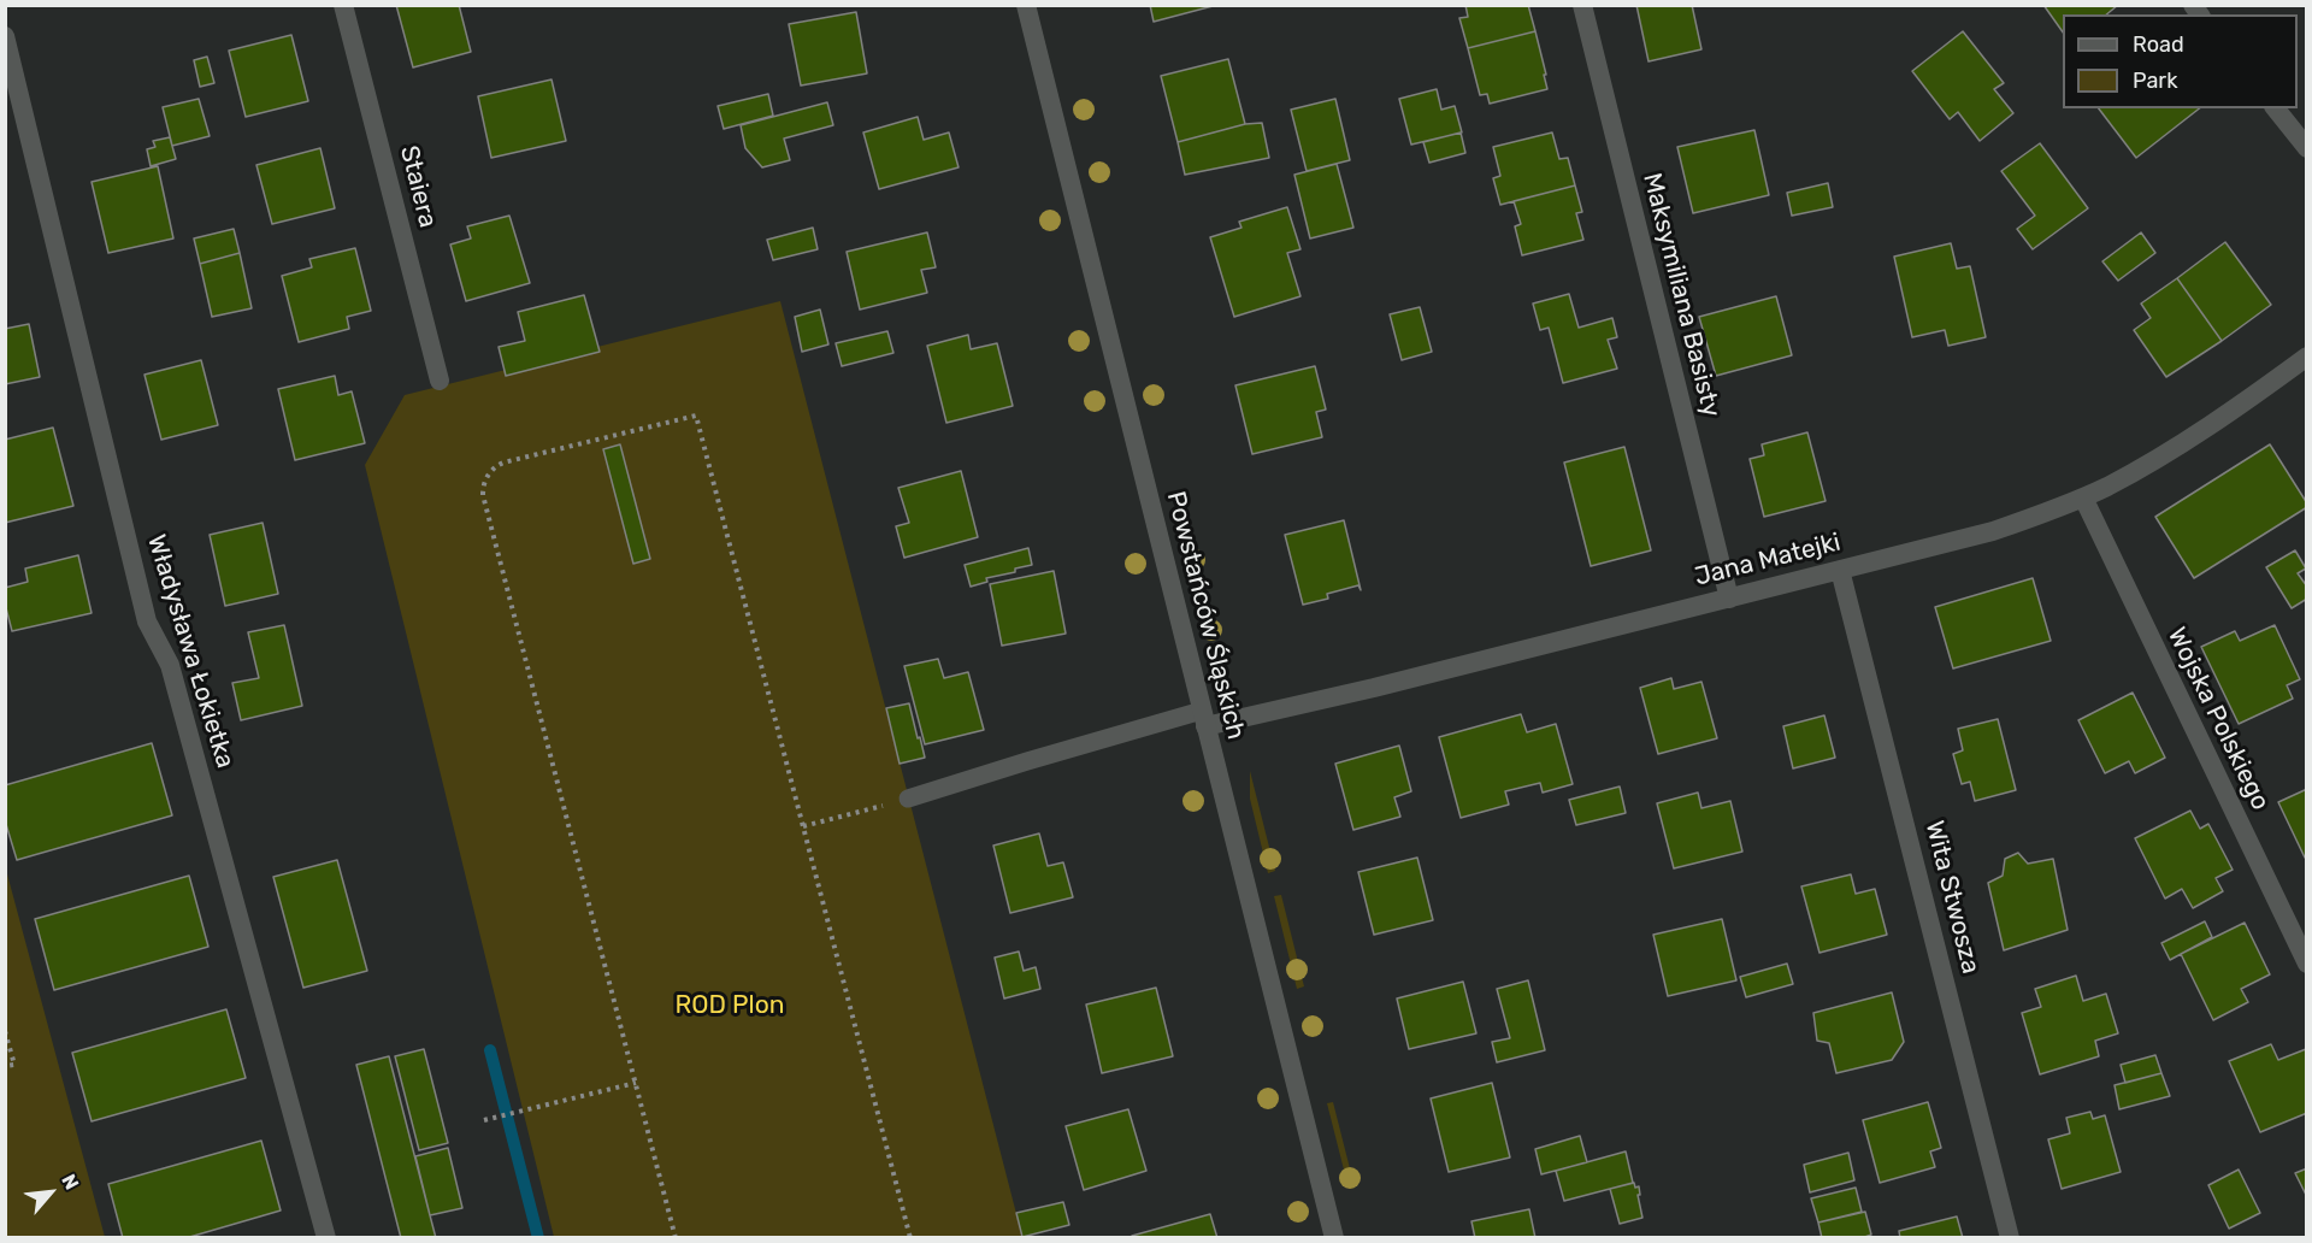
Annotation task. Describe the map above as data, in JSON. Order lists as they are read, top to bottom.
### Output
{
  "streets": {
    "street": [
      "Staiera",
      "Maksymiliana Basisty",
      "Jana Matejki",
      "Powstańców Śląskich",
      "Władysława Łokietka",
      "Wojska Polskiego",
      "Wita Stwosza"
    ]
  },
  "crossings": [
    ["Maksymiliana Basisty", "Jana Matejki"],
    ["Jana Matejki", "Powstańców Śląskich"],
    ["Jana Matejki", "Wojska Polskiego"],
    ["Jana Matejki", "Wita Stwosza"]
  ],
  "parks": ["ROD Plon"],
  "legend": ["Road", "Park"],
  "north": "top right"
}
